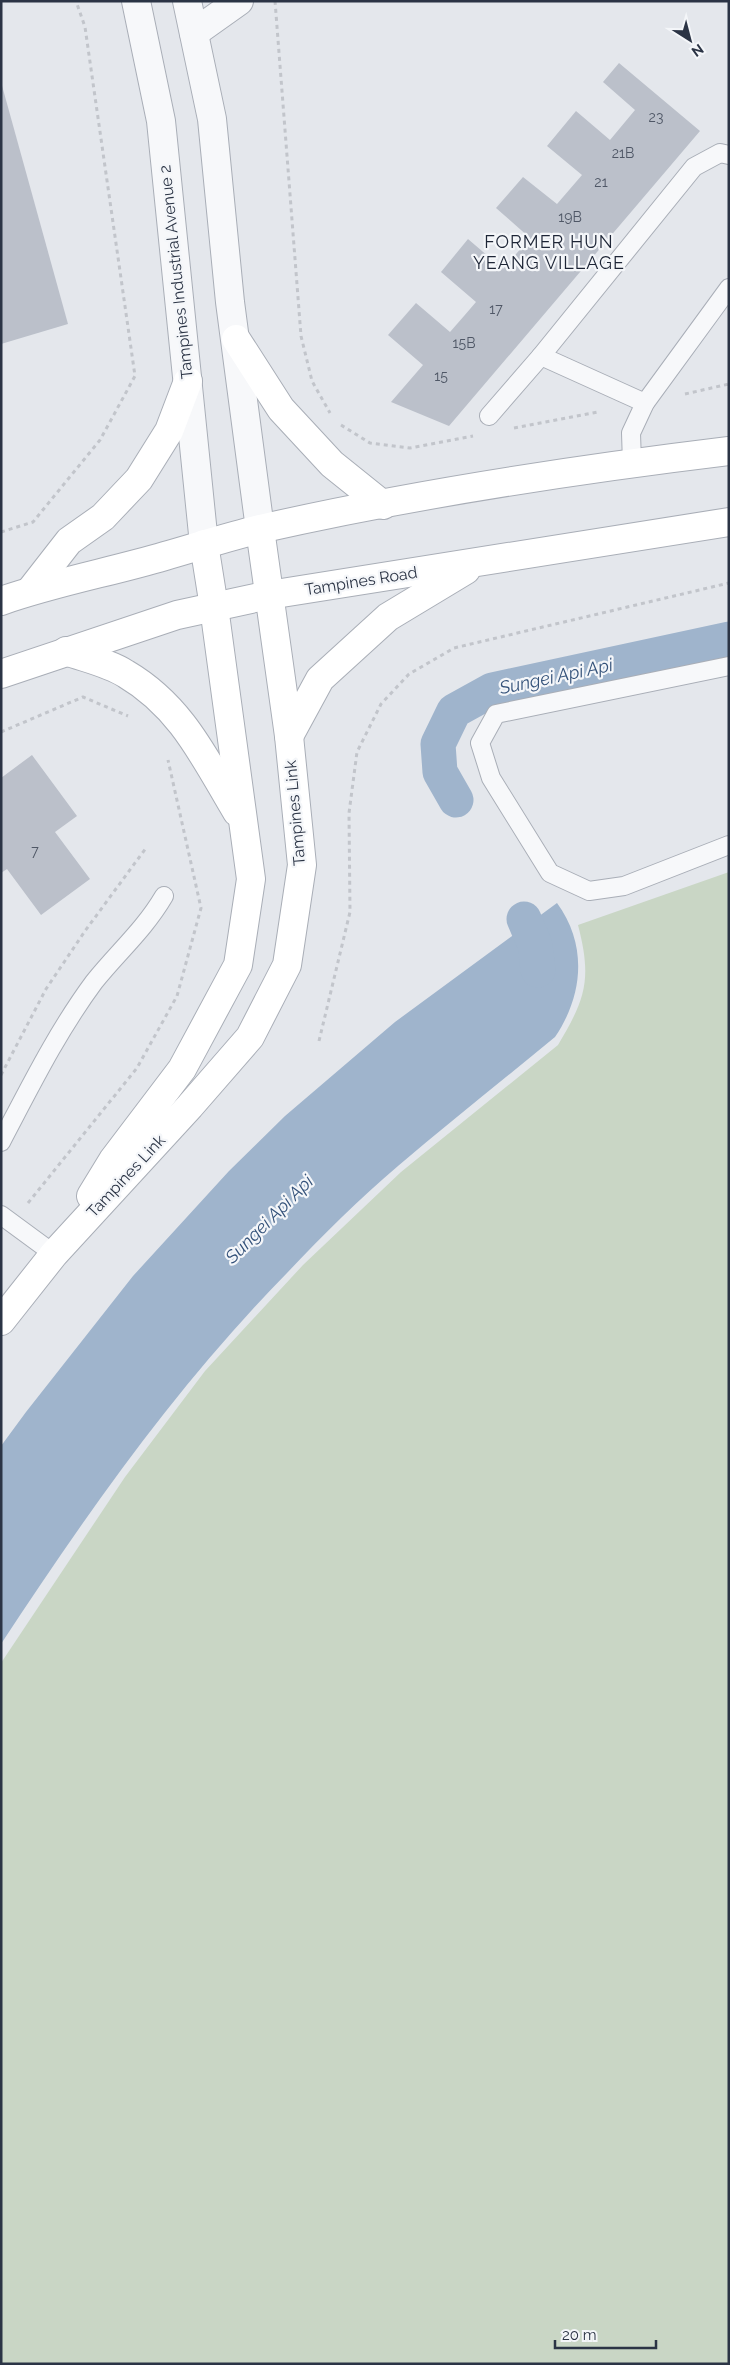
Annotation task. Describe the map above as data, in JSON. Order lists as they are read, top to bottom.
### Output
{
  "streets": {
    "main road": ["Tampines Road", "Tampines Link"],
    "street": ["Tampines Industrial Avenue 2"]
  },
  "crossings": [
    ["Tampines Industrial Avenue 2", "Tampines Link"],
    ["Tampines Road", "Tampines Link"]
  ],
  "districts": ["FORMER HUN YEANG VILLAGE"],
  "water": ["Sungei Api Api"],
  "house_numbers": [
    "23",
    "21B",
    "21",
    "19B",
    "17",
    "15B",
    "15",
    "7"
  ],
  "scale_bar": "20 m",
  "north": "bottom right"
}
